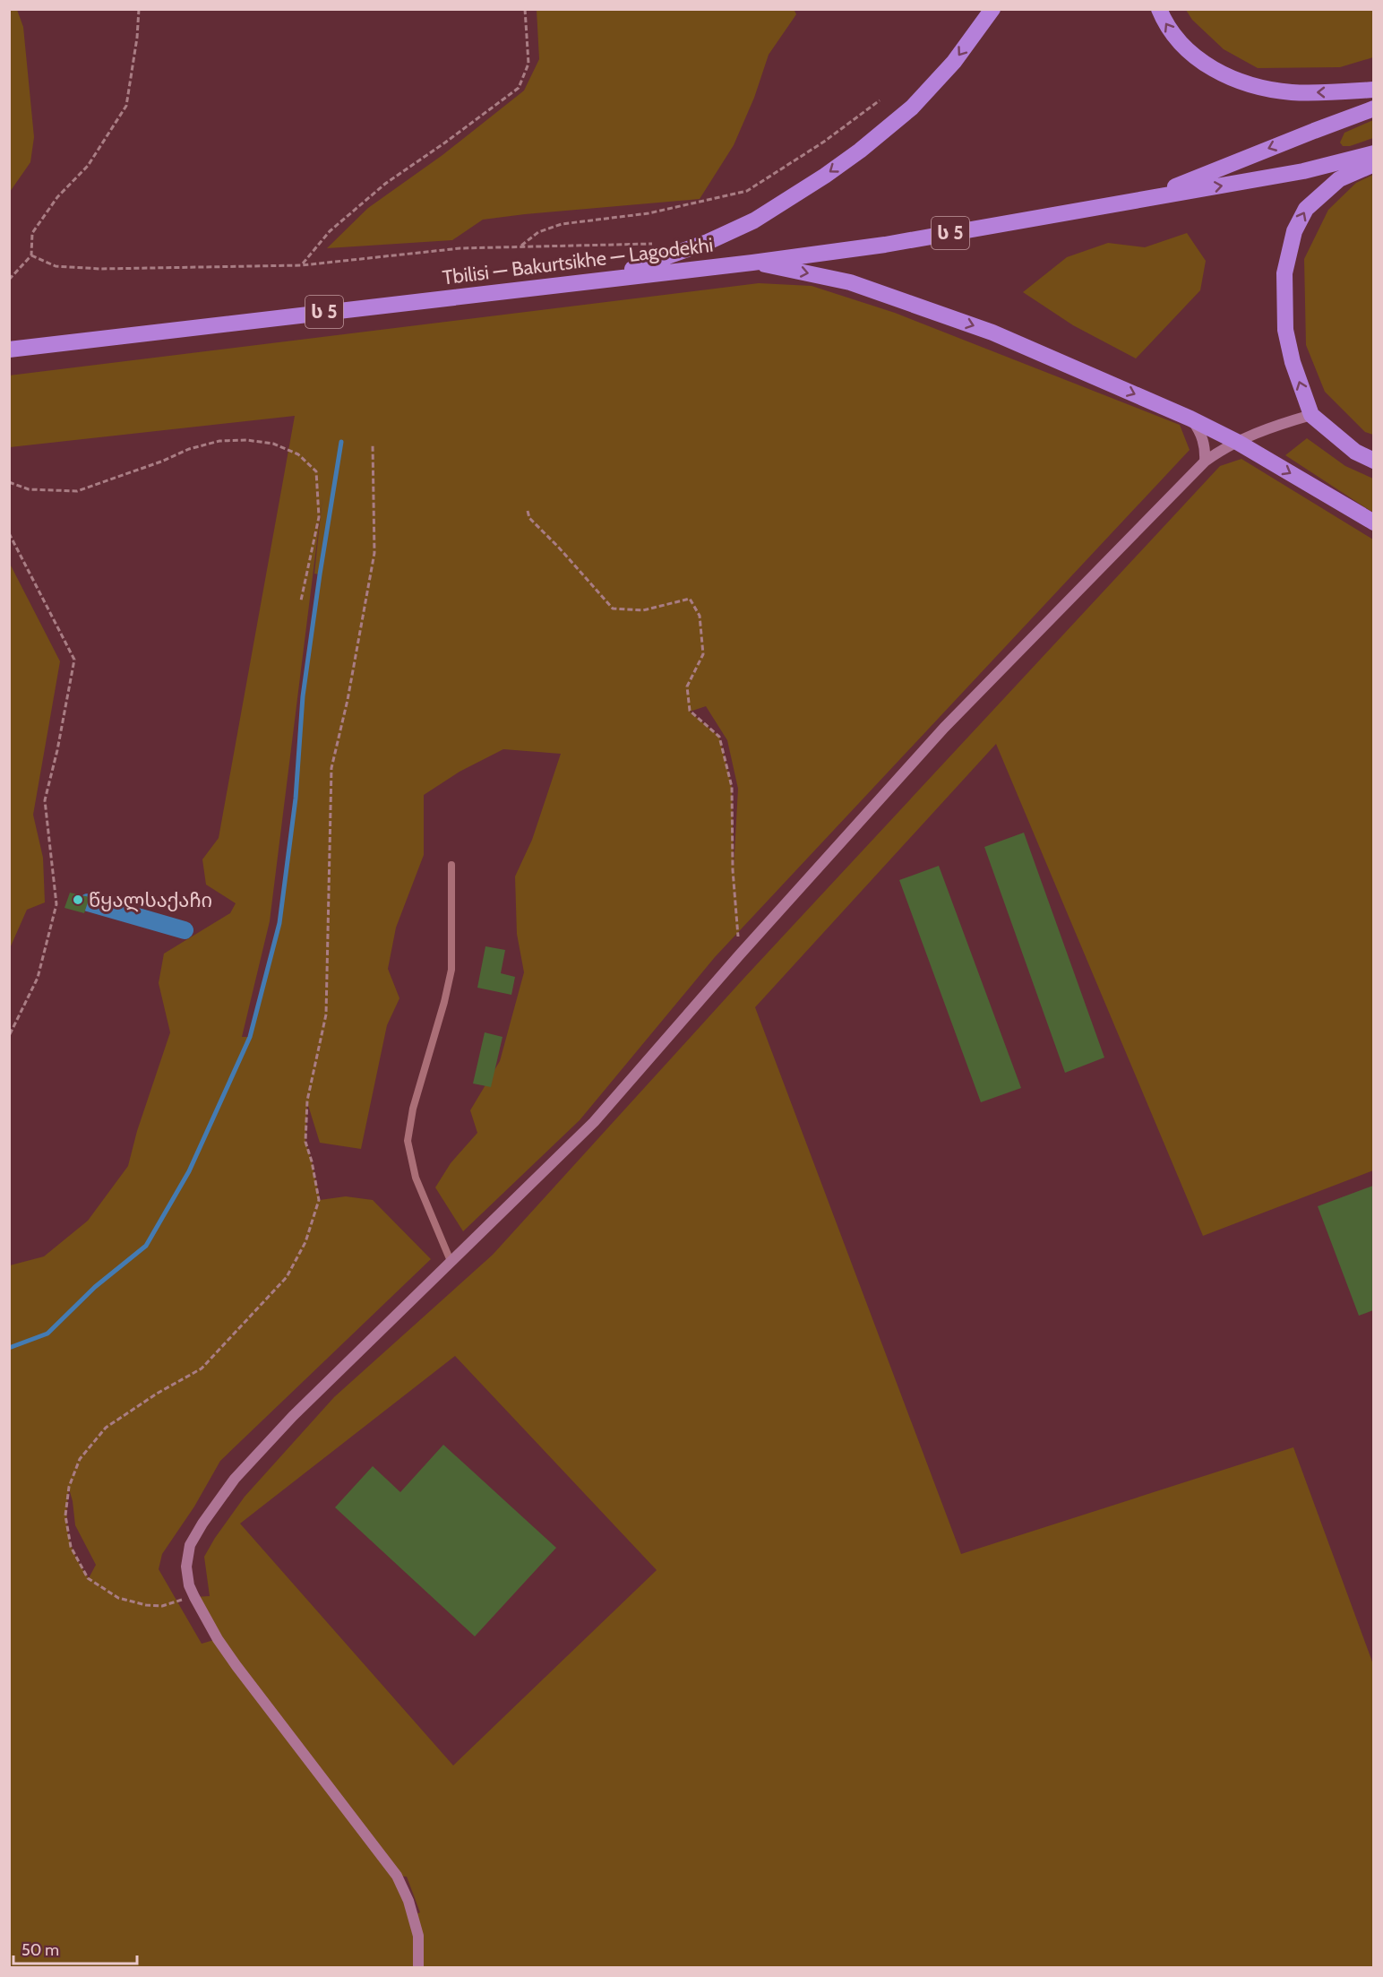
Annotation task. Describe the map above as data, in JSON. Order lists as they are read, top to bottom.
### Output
{
  "streets": {
    "highway": ["ს 5", "Tbilisi — Bakurtsikhe — Lagodekhi"]
  },
  "places": ["წყალსაქაჩი"],
  "scale_bar": "50 m"
}
